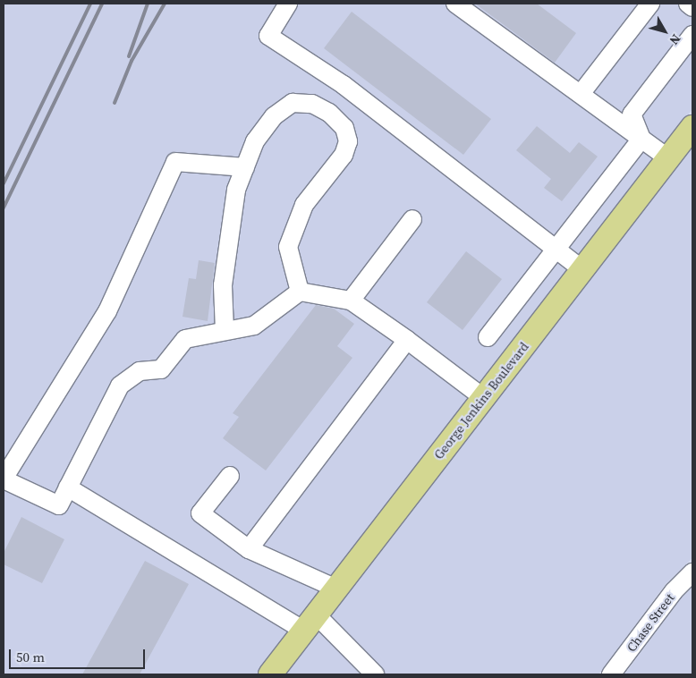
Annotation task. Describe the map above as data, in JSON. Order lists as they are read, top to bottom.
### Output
{
  "streets": {
    "main road": ["George Jenkins Boulevard"],
    "street": ["Chase Street"]
  },
  "scale_bar": "50 m",
  "north": "bottom right"
}
